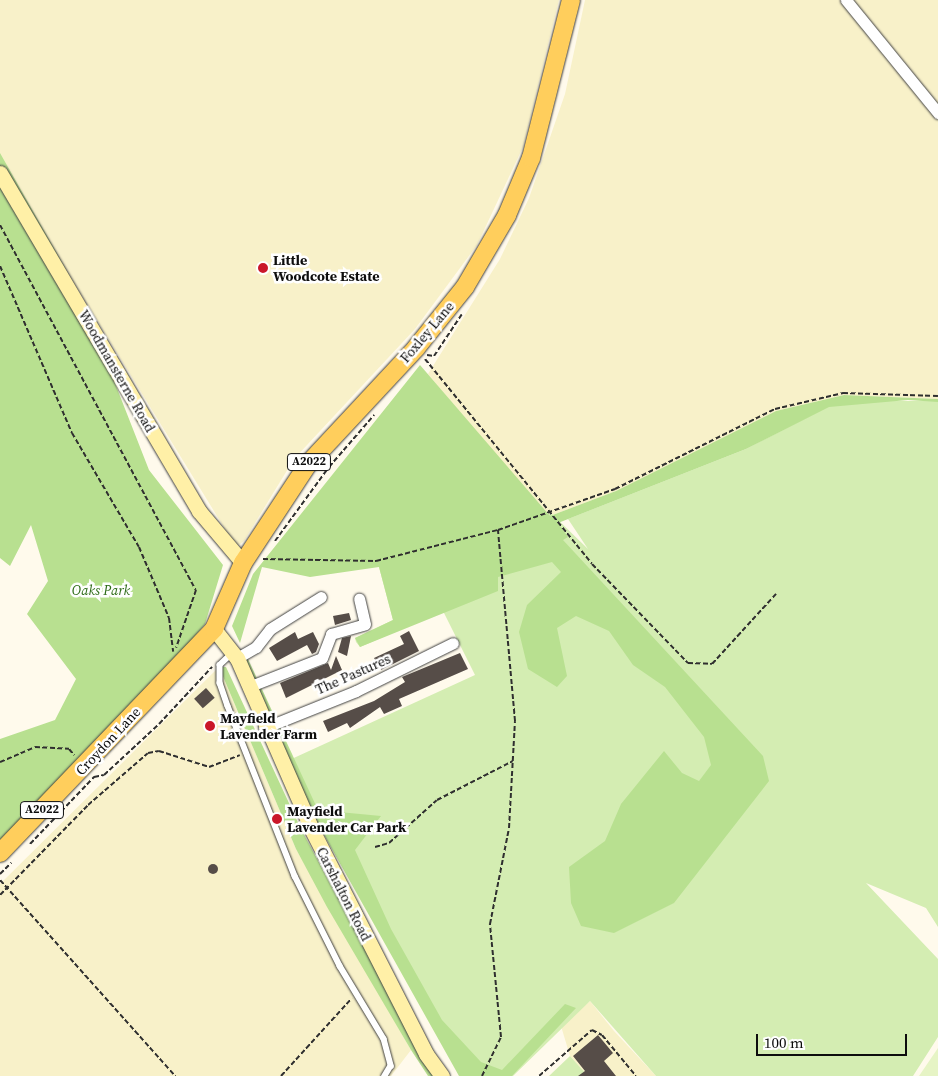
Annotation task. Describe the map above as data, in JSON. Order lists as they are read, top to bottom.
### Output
{
  "streets": {
    "main road": [
      "Foxley Lane",
      "Woodmansterne Road",
      "A2022",
      "Croydon Lane",
      "Carshalton Road"
    ],
    "street": ["The Pastures"]
  },
  "crossings": [
    ["Foxley Lane", "Woodmansterne Road"],
    ["Foxley Lane", "Croydon Lane"],
    ["Foxley Lane", "Carshalton Road"],
    ["The Pastures", "Carshalton Road"],
    ["Croydon Lane", "Carshalton Road"]
  ],
  "parks": ["Oaks Park"],
  "places": ["Little Woodcote Estate", "Mayfield Lavender Farm", "Mayfield Lavender Car Park"],
  "scale_bar": "100 m"
}
